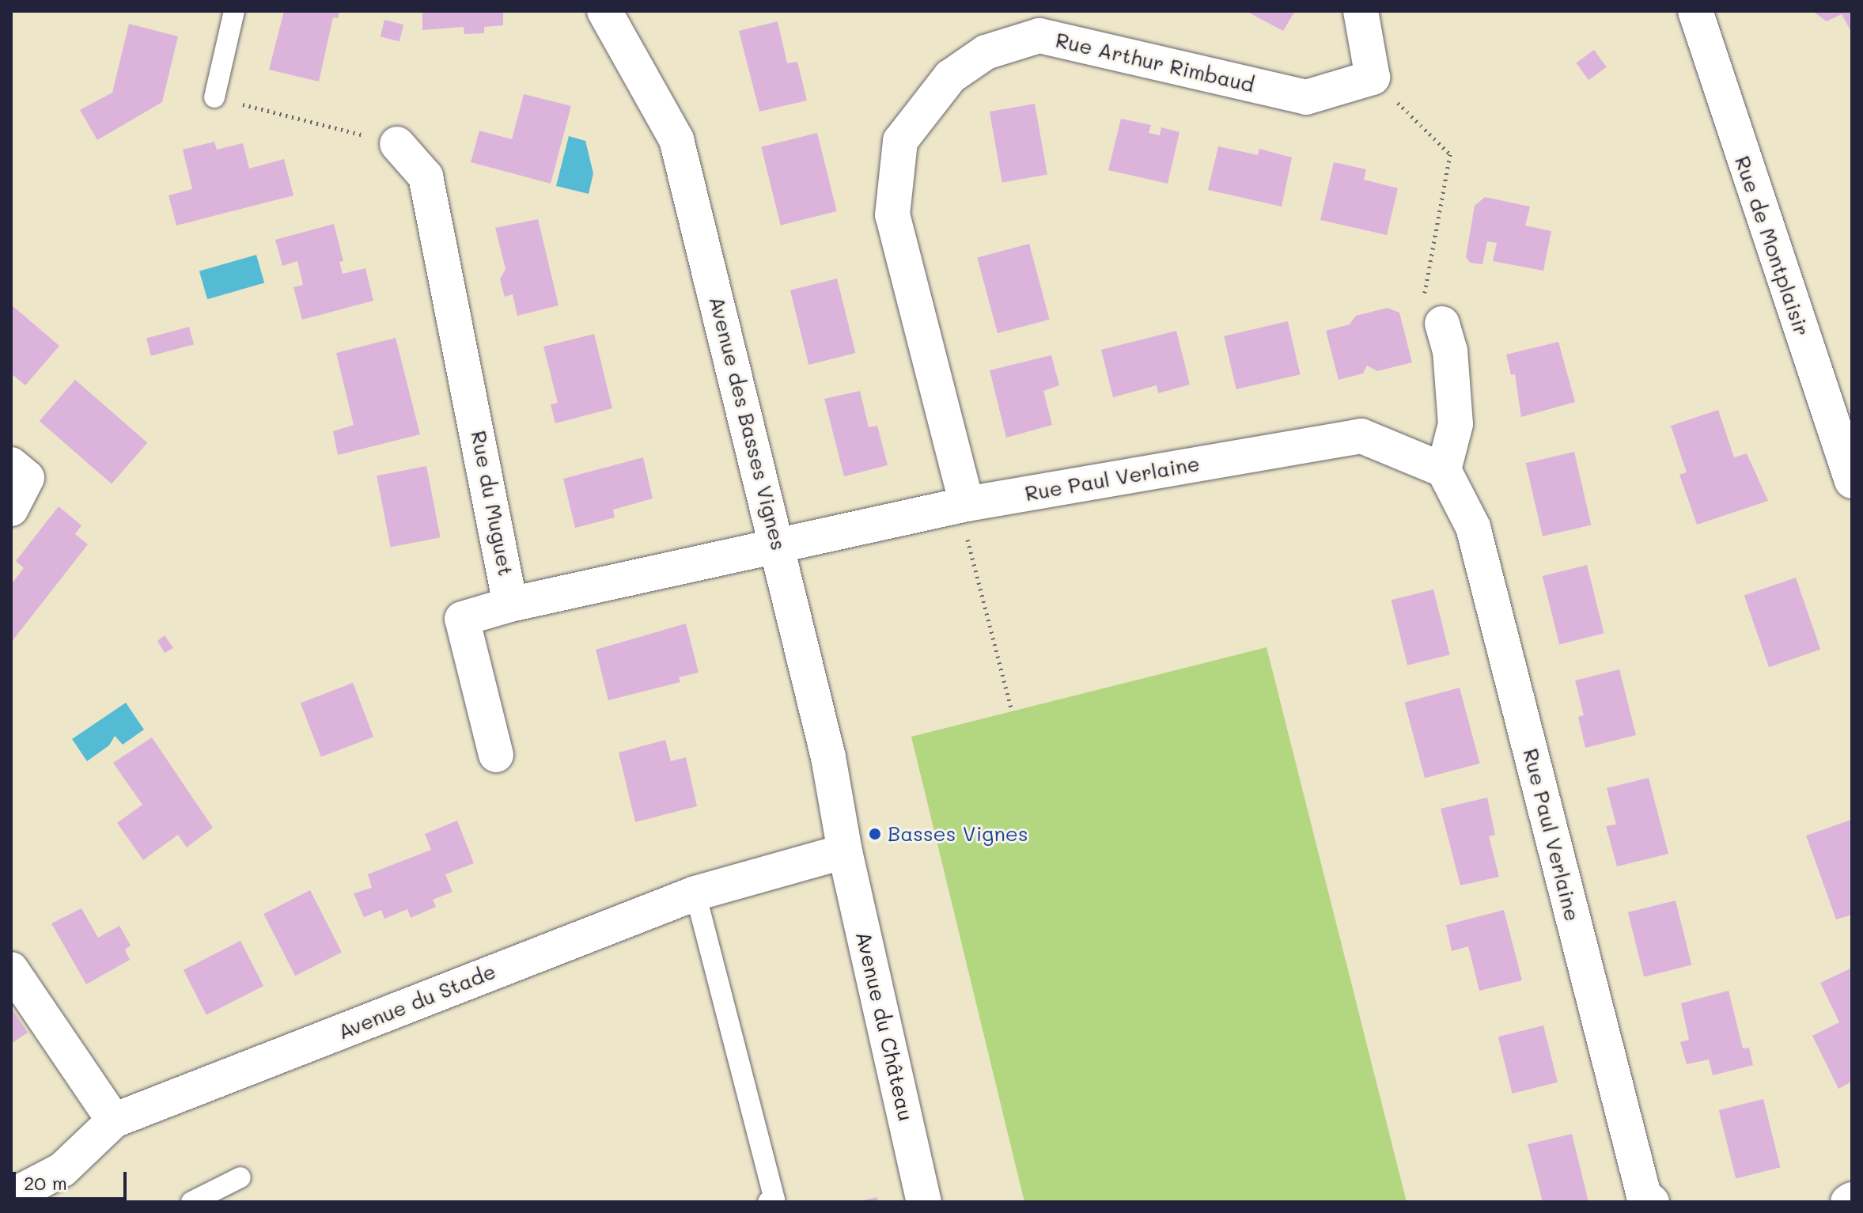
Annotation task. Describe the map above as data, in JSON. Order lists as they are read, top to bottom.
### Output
{
  "streets": {
    "street": [
      "Rue Arthur Rimbaud",
      "Rue de Montplaisir",
      "Avenue des Basses Vignes",
      "Rue Paul Verlaine",
      "Rue du Muguet",
      "Avenue du Stade",
      "Avenue du Château"
    ]
  },
  "crossings": [
    ["Rue Arthur Rimbaud", "Rue Paul Verlaine"],
    ["Avenue des Basses Vignes", "Rue Paul Verlaine"],
    ["Avenue des Basses Vignes", "Rue du Muguet"],
    ["Avenue des Basses Vignes", "Avenue du Stade"],
    ["Avenue des Basses Vignes", "Avenue du Château"],
    ["Rue Paul Verlaine", "Rue du Muguet"],
    ["Avenue du Stade", "Avenue du Château"]
  ],
  "places": ["Basses Vignes"],
  "scale_bar": "20 m"
}
